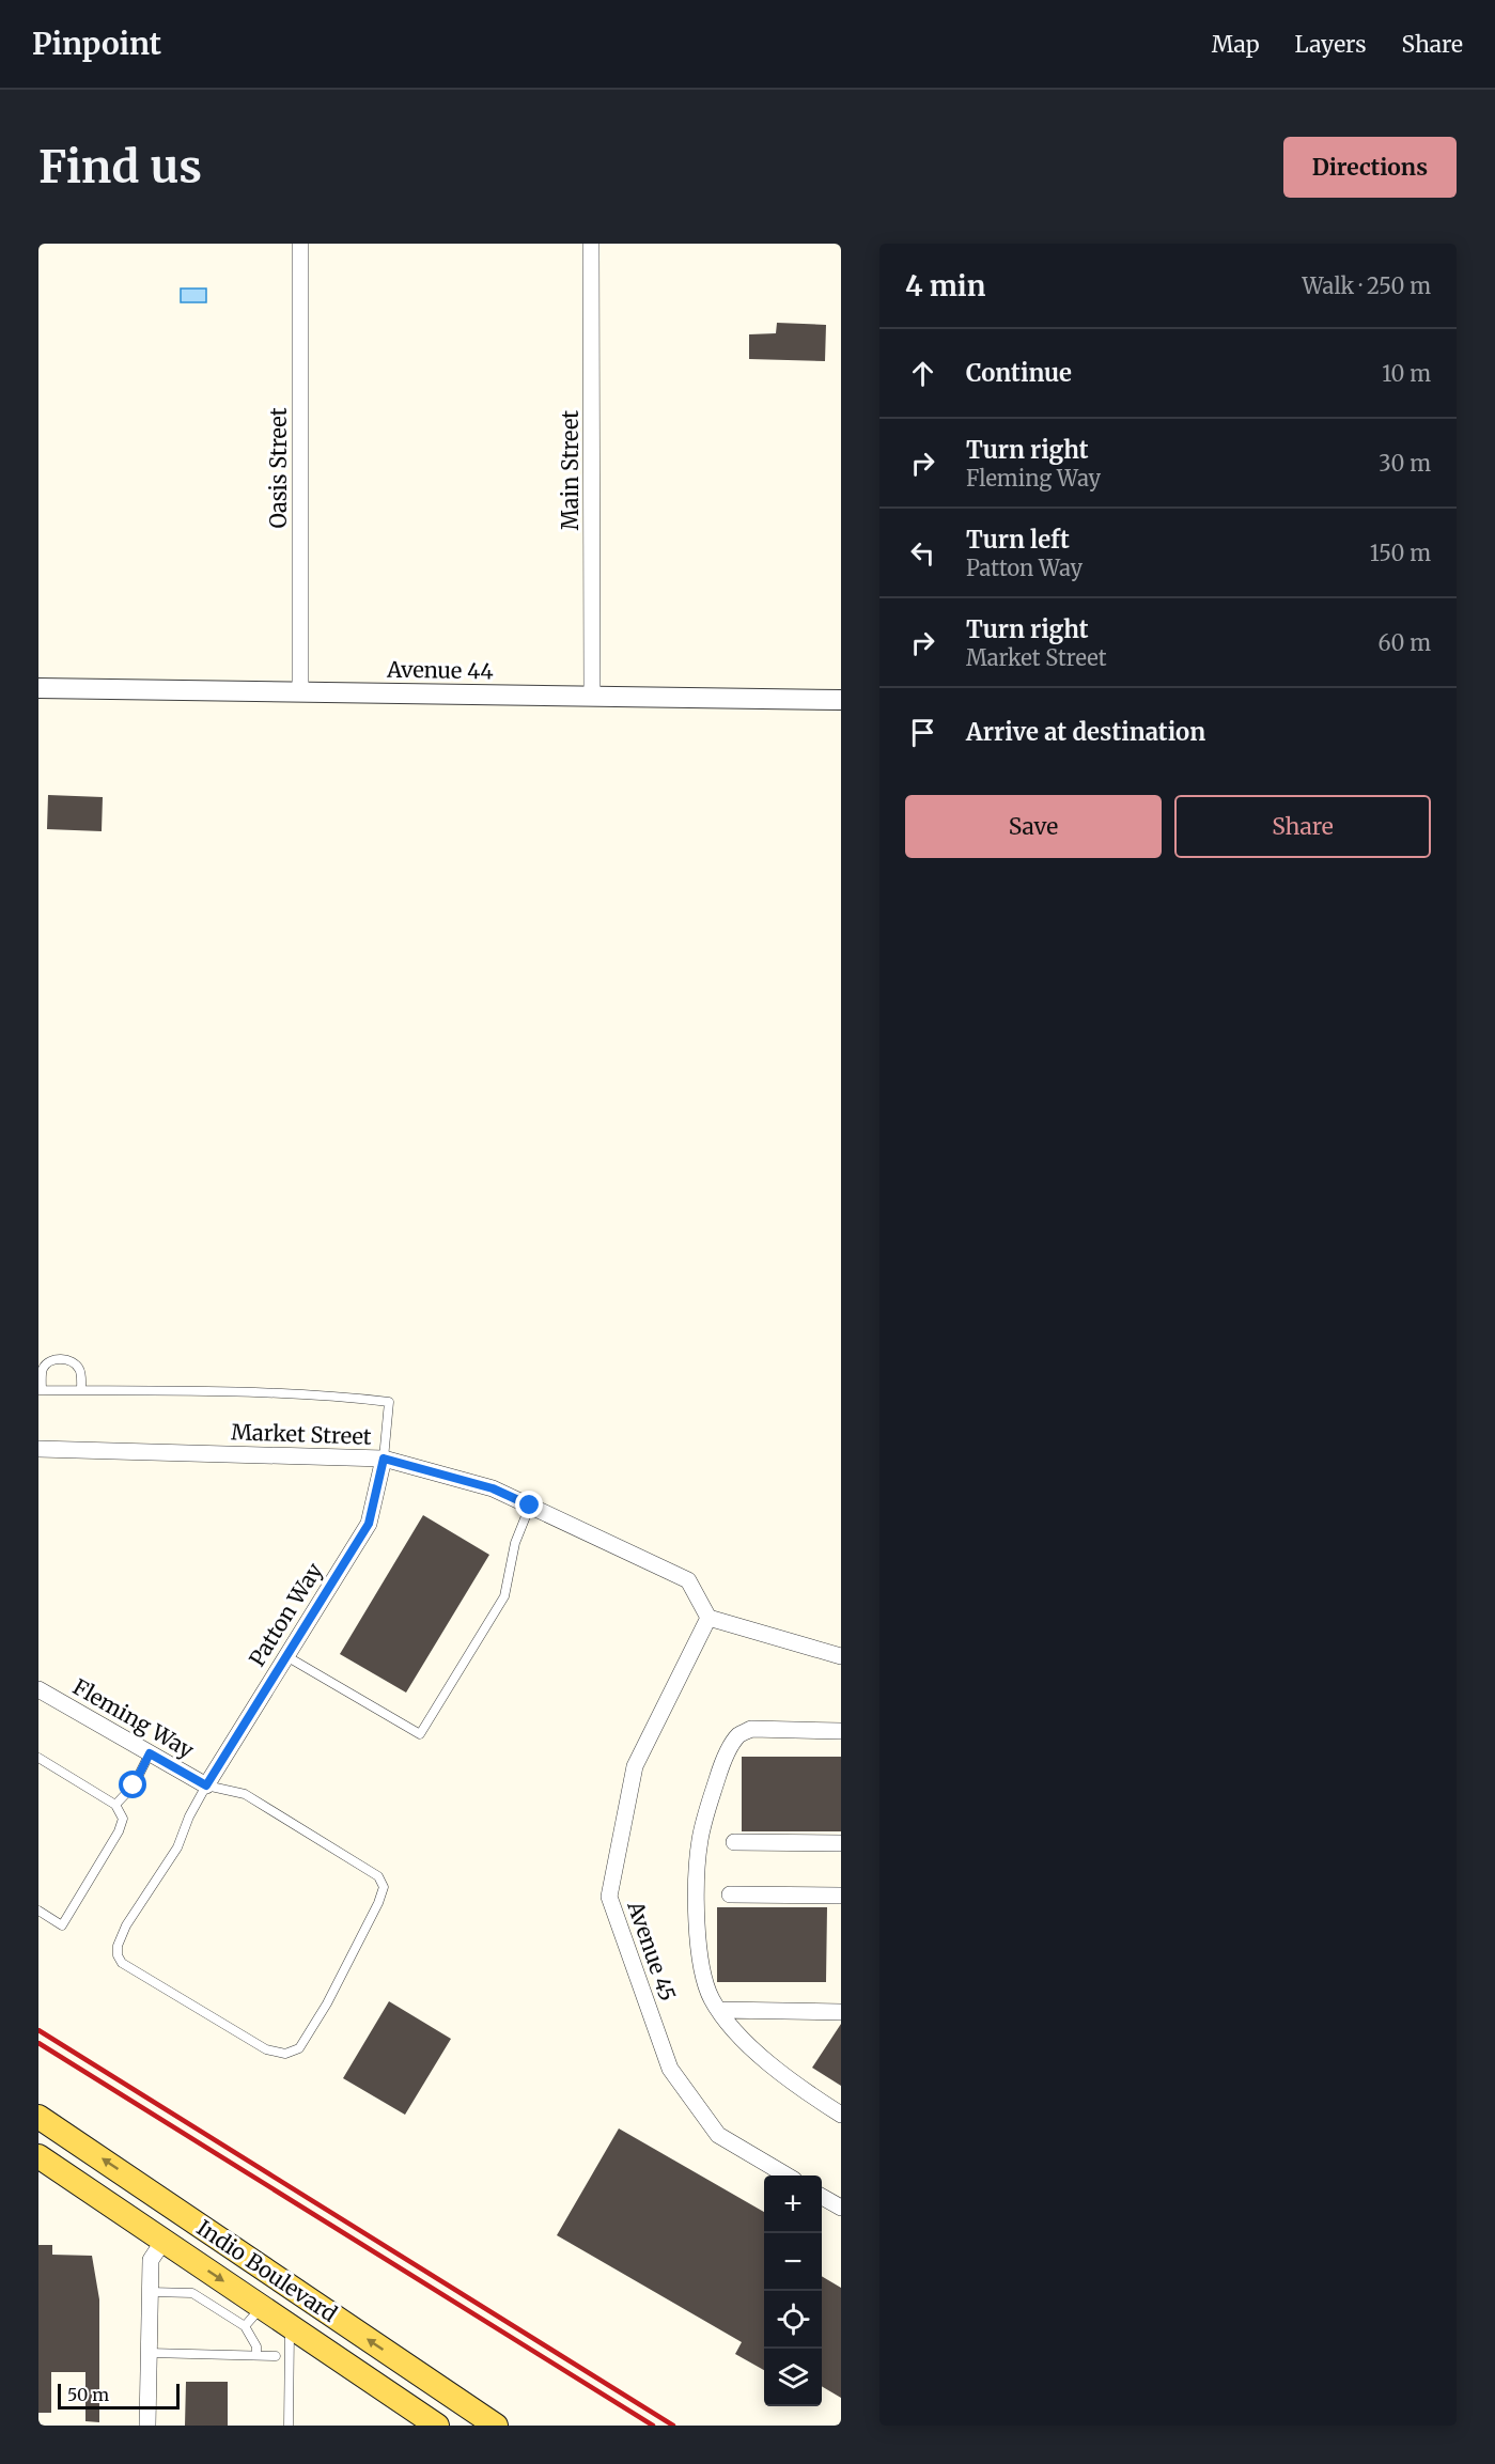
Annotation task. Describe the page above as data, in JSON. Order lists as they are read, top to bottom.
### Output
{
  "streets": {
    "main road": ["Indio Boulevard"],
    "street": [
      "Oasis Street",
      "Main Street",
      "Avenue 44",
      "Market Street",
      "Patton Way",
      "Fleming Way",
      "Avenue 45"
    ]
  },
  "crossings": [
    ["Oasis Street", "Avenue 44"],
    ["Main Street", "Avenue 44"],
    ["Market Street", "Patton Way"],
    ["Market Street", "Avenue 45"],
    ["Patton Way", "Fleming Way"]
  ],
  "scale_bar": "50 m",
  "page": {
    "header": "Pinpoint",
    "nav": ["Map", "Layers", "Share"],
    "buttons": [
      "Directions",
      ["Save", "Share"]
    ],
    "title": "Find us",
    "heading": ["4 min", "Walk · 250 m"],
    "list": [
      ["Continue", "10 m"],
      ["Turn right", "Fleming Way", "30 m"],
      ["Turn left", "Patton Way", "150 m"],
      ["Turn right", "Market Street", "60 m"],
      "Arrive at destination"
    ],
    "map_buttons": ["+", "−"],
    "scale": "50 m"
  }
}
